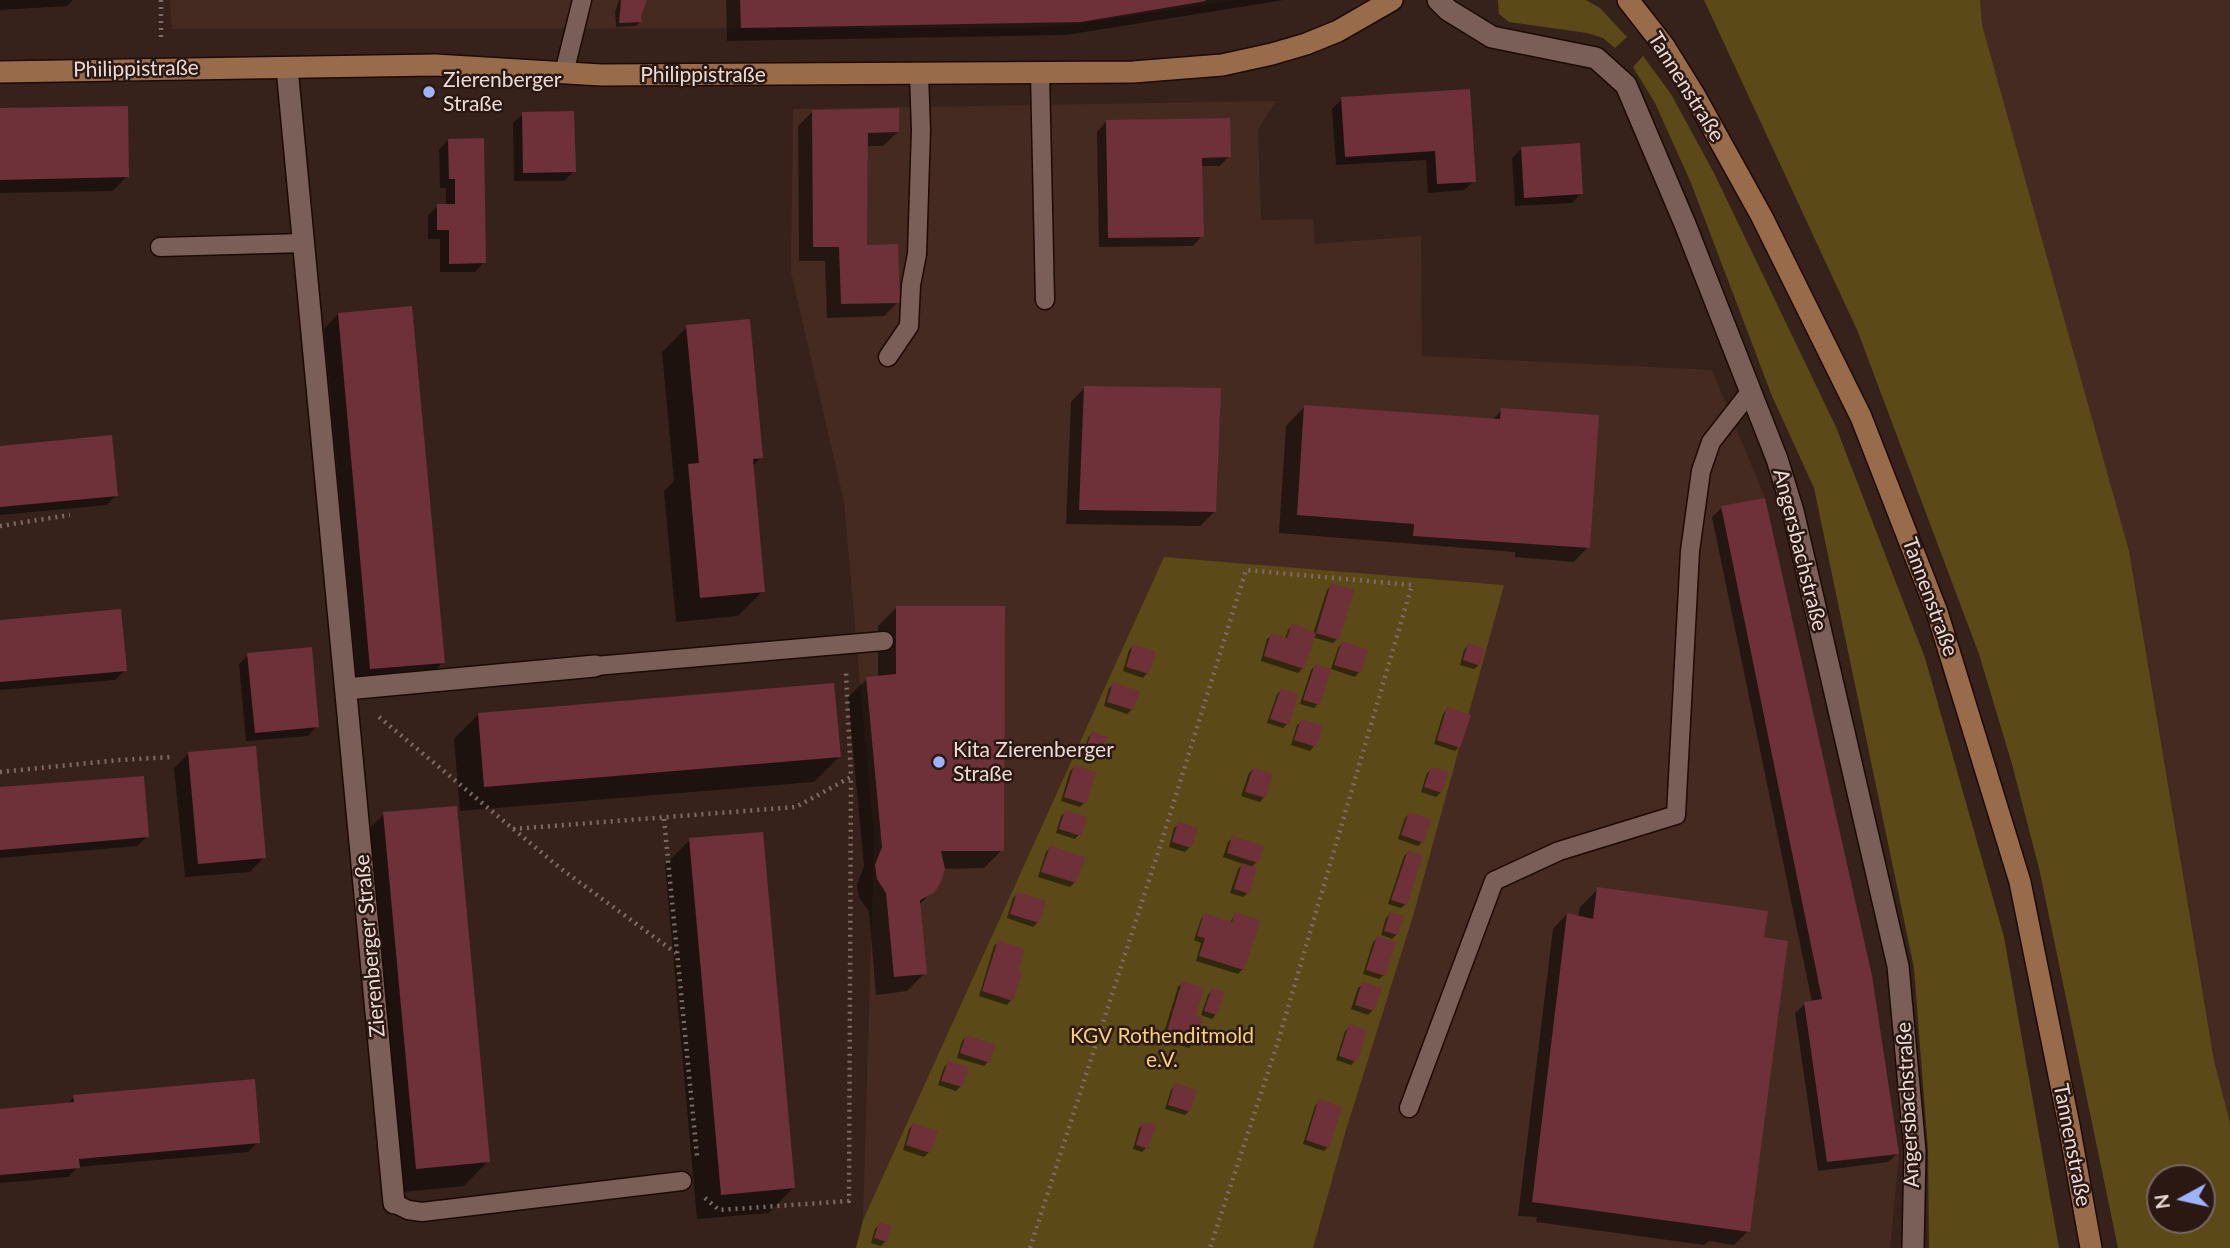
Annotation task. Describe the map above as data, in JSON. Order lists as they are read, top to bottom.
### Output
{
  "streets": {
    "street": [
      "Philippistraße",
      "Tannenstraße",
      "Angersbachstraße",
      "Zierenberger Straße"
    ]
  },
  "crossings": [
    ["Philippistraße", "Zierenberger Straße"]
  ],
  "parks": ["KGV Rothenditmold e.V."],
  "places": ["Zierenberger Straße", "Kita Zierenberger Straße"],
  "north": "left"
}
